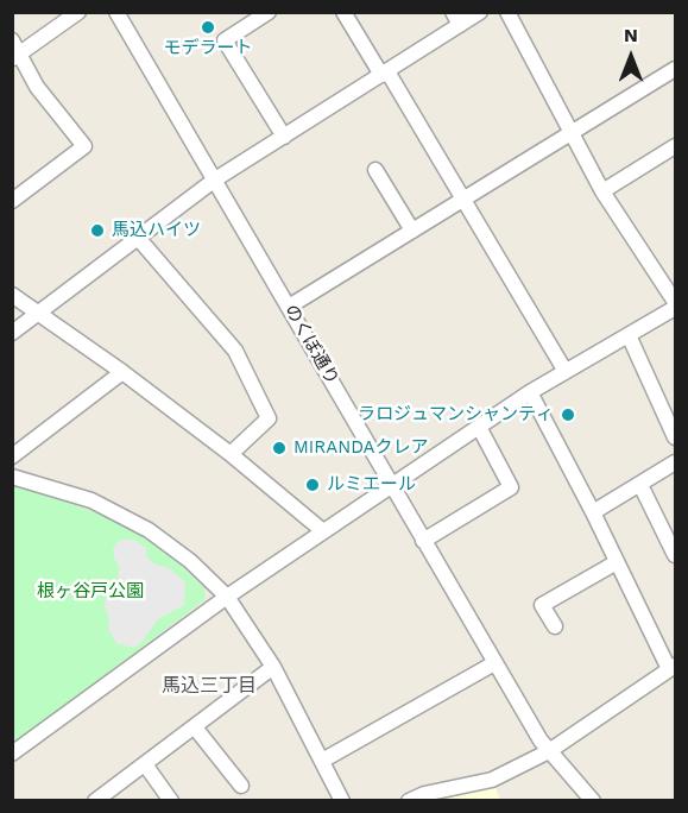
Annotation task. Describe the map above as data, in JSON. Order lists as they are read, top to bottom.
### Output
{
  "streets": {
    "street": ["のくぼ通り"]
  },
  "districts": ["馬込三丁目"],
  "parks": ["根ヶ谷戸公園"],
  "places": [
    "モデラート",
    "馬込ハイツ",
    "ラロジュマンシャンティ",
    "MIRANDAクレア",
    "ルミエール"
  ],
  "north": "top"
}
